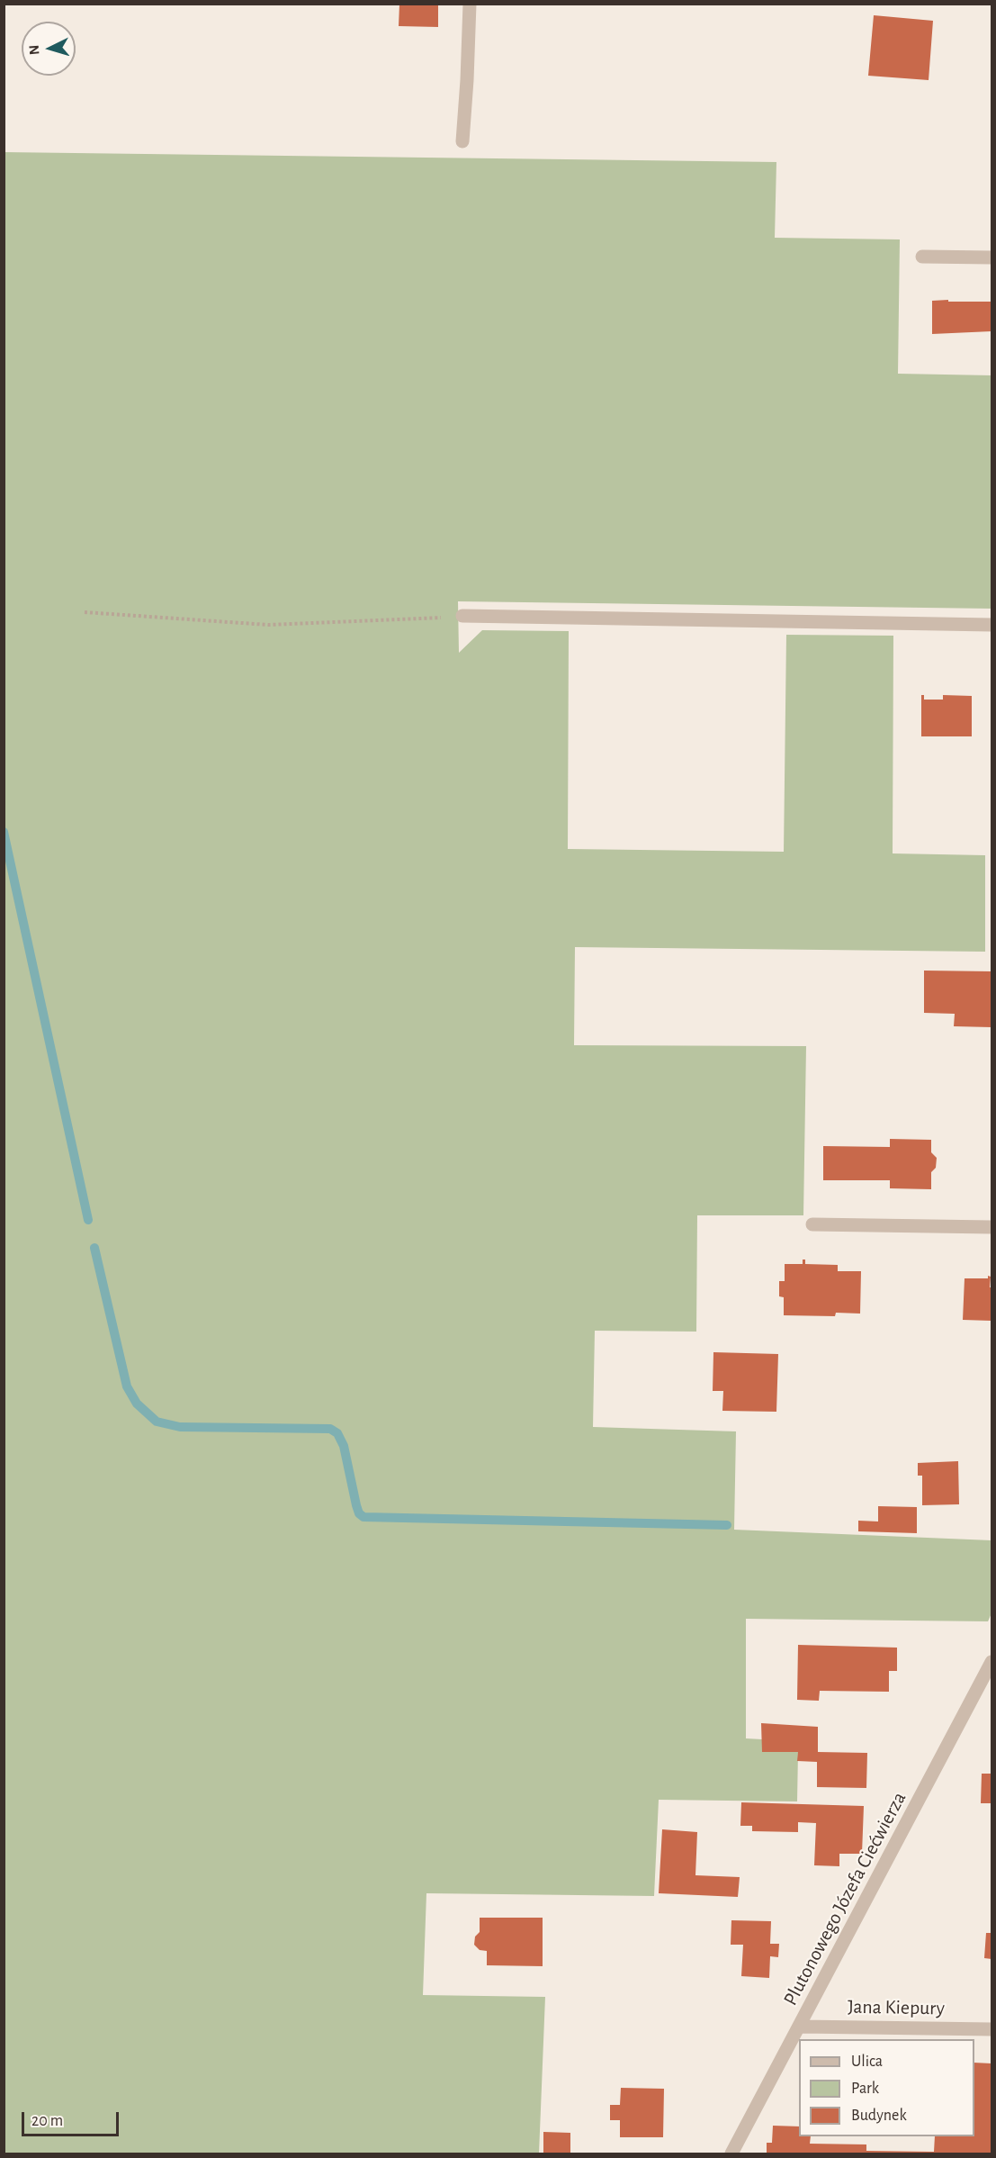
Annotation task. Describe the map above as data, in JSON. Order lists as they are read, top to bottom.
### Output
{
  "streets": {
    "street": ["Plutonowego Józefa Ciećwierza", "Jana Kiepury"]
  },
  "crossings": [
    ["Plutonowego Józefa Ciećwierza", "Jana Kiepury"]
  ],
  "legend": ["Ulica", "Park", "Budynek"],
  "scale_bar": "20 m",
  "north": "left"
}
